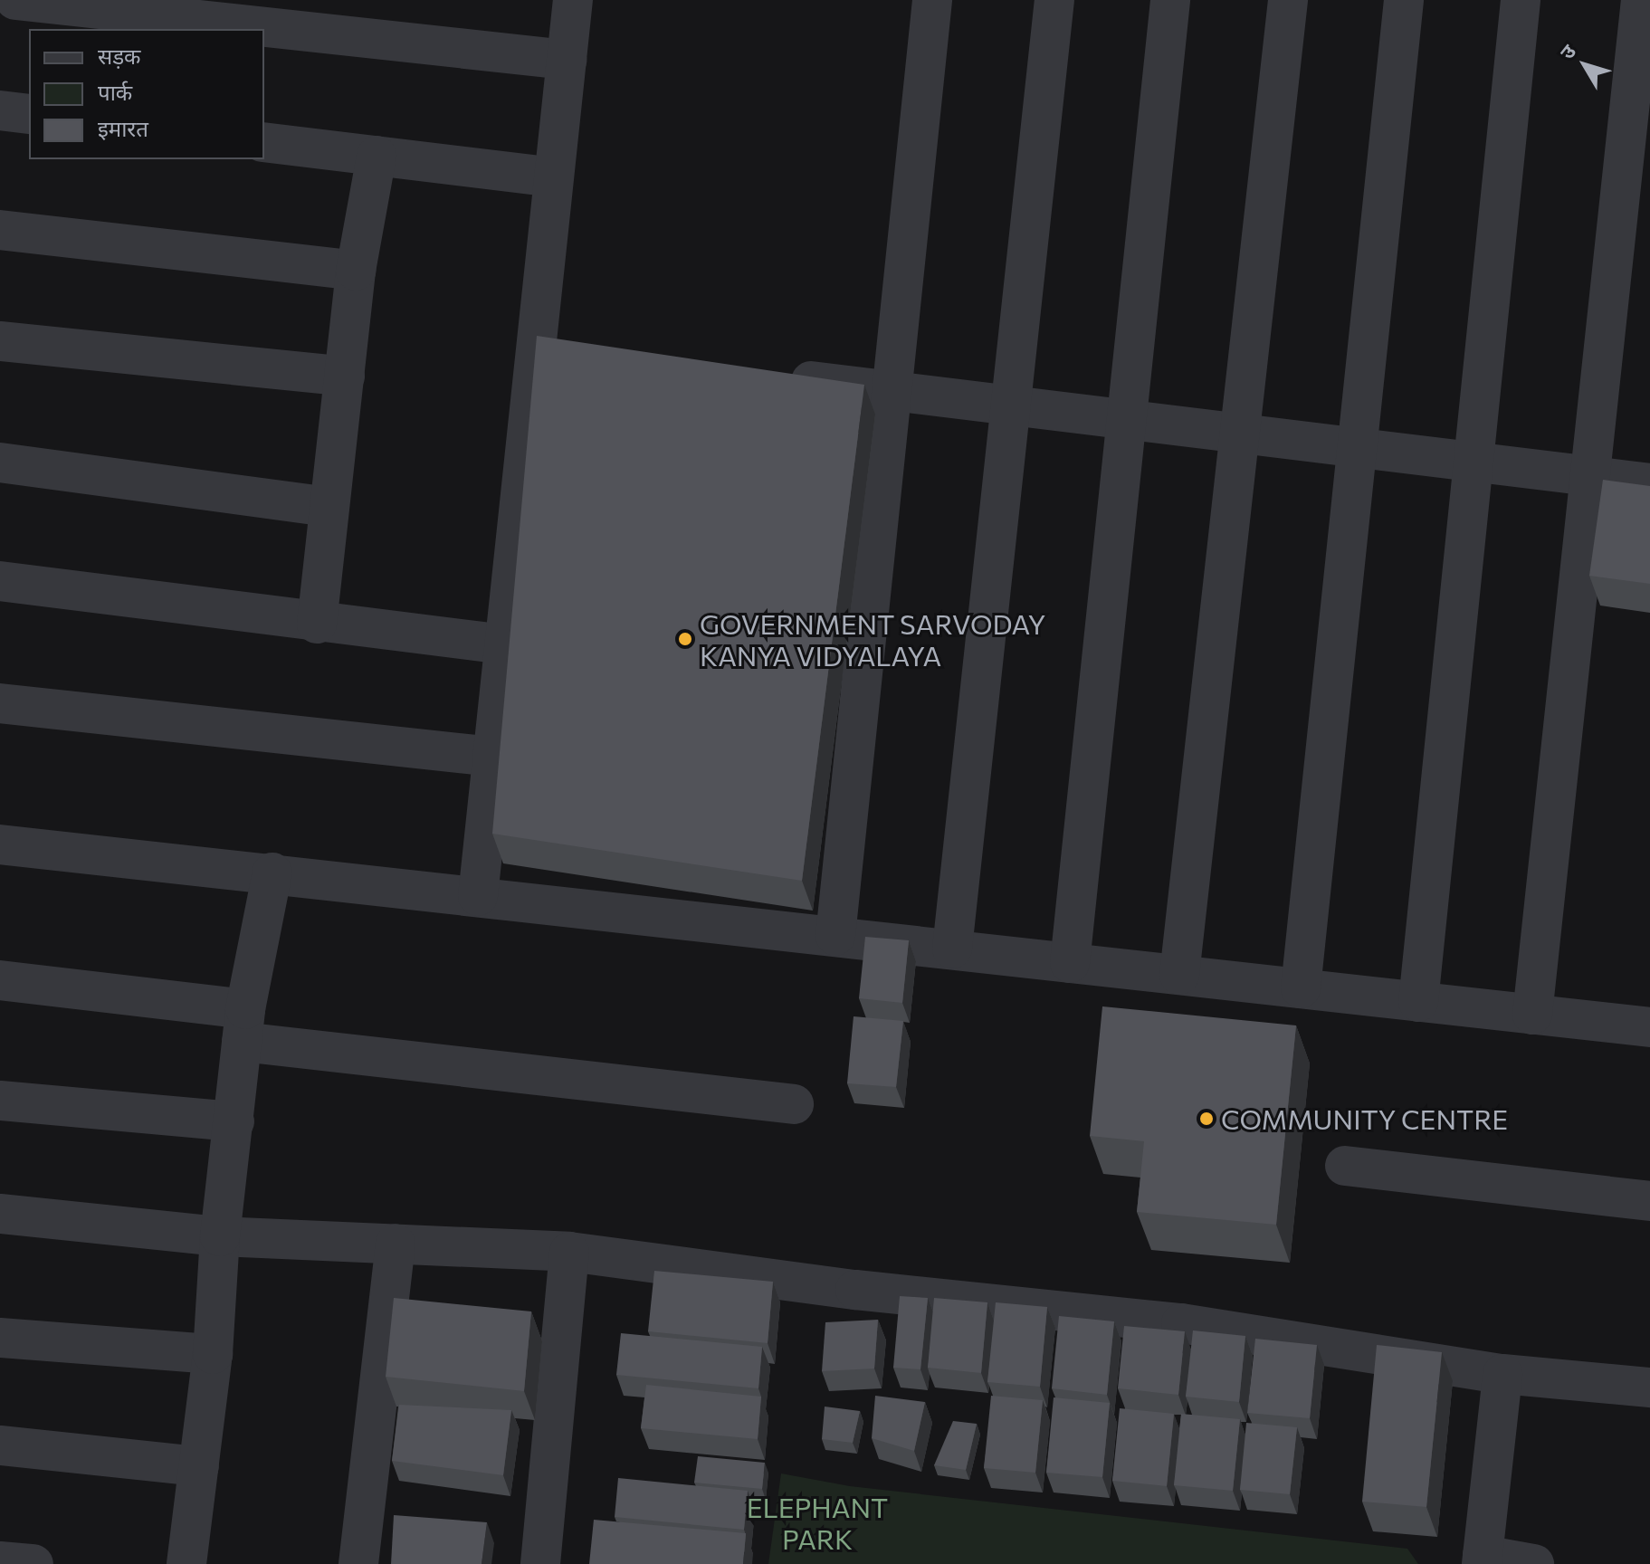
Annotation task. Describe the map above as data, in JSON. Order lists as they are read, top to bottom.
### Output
{
  "parks": ["ELEPHANT PARK"],
  "places": ["GOVERNMENT SARVODAY KANYA VIDYALAYA", "COMMUNITY CENTRE"],
  "legend": ["सड़क", "पार्क", "इमारत"],
  "north": "top left"
}
